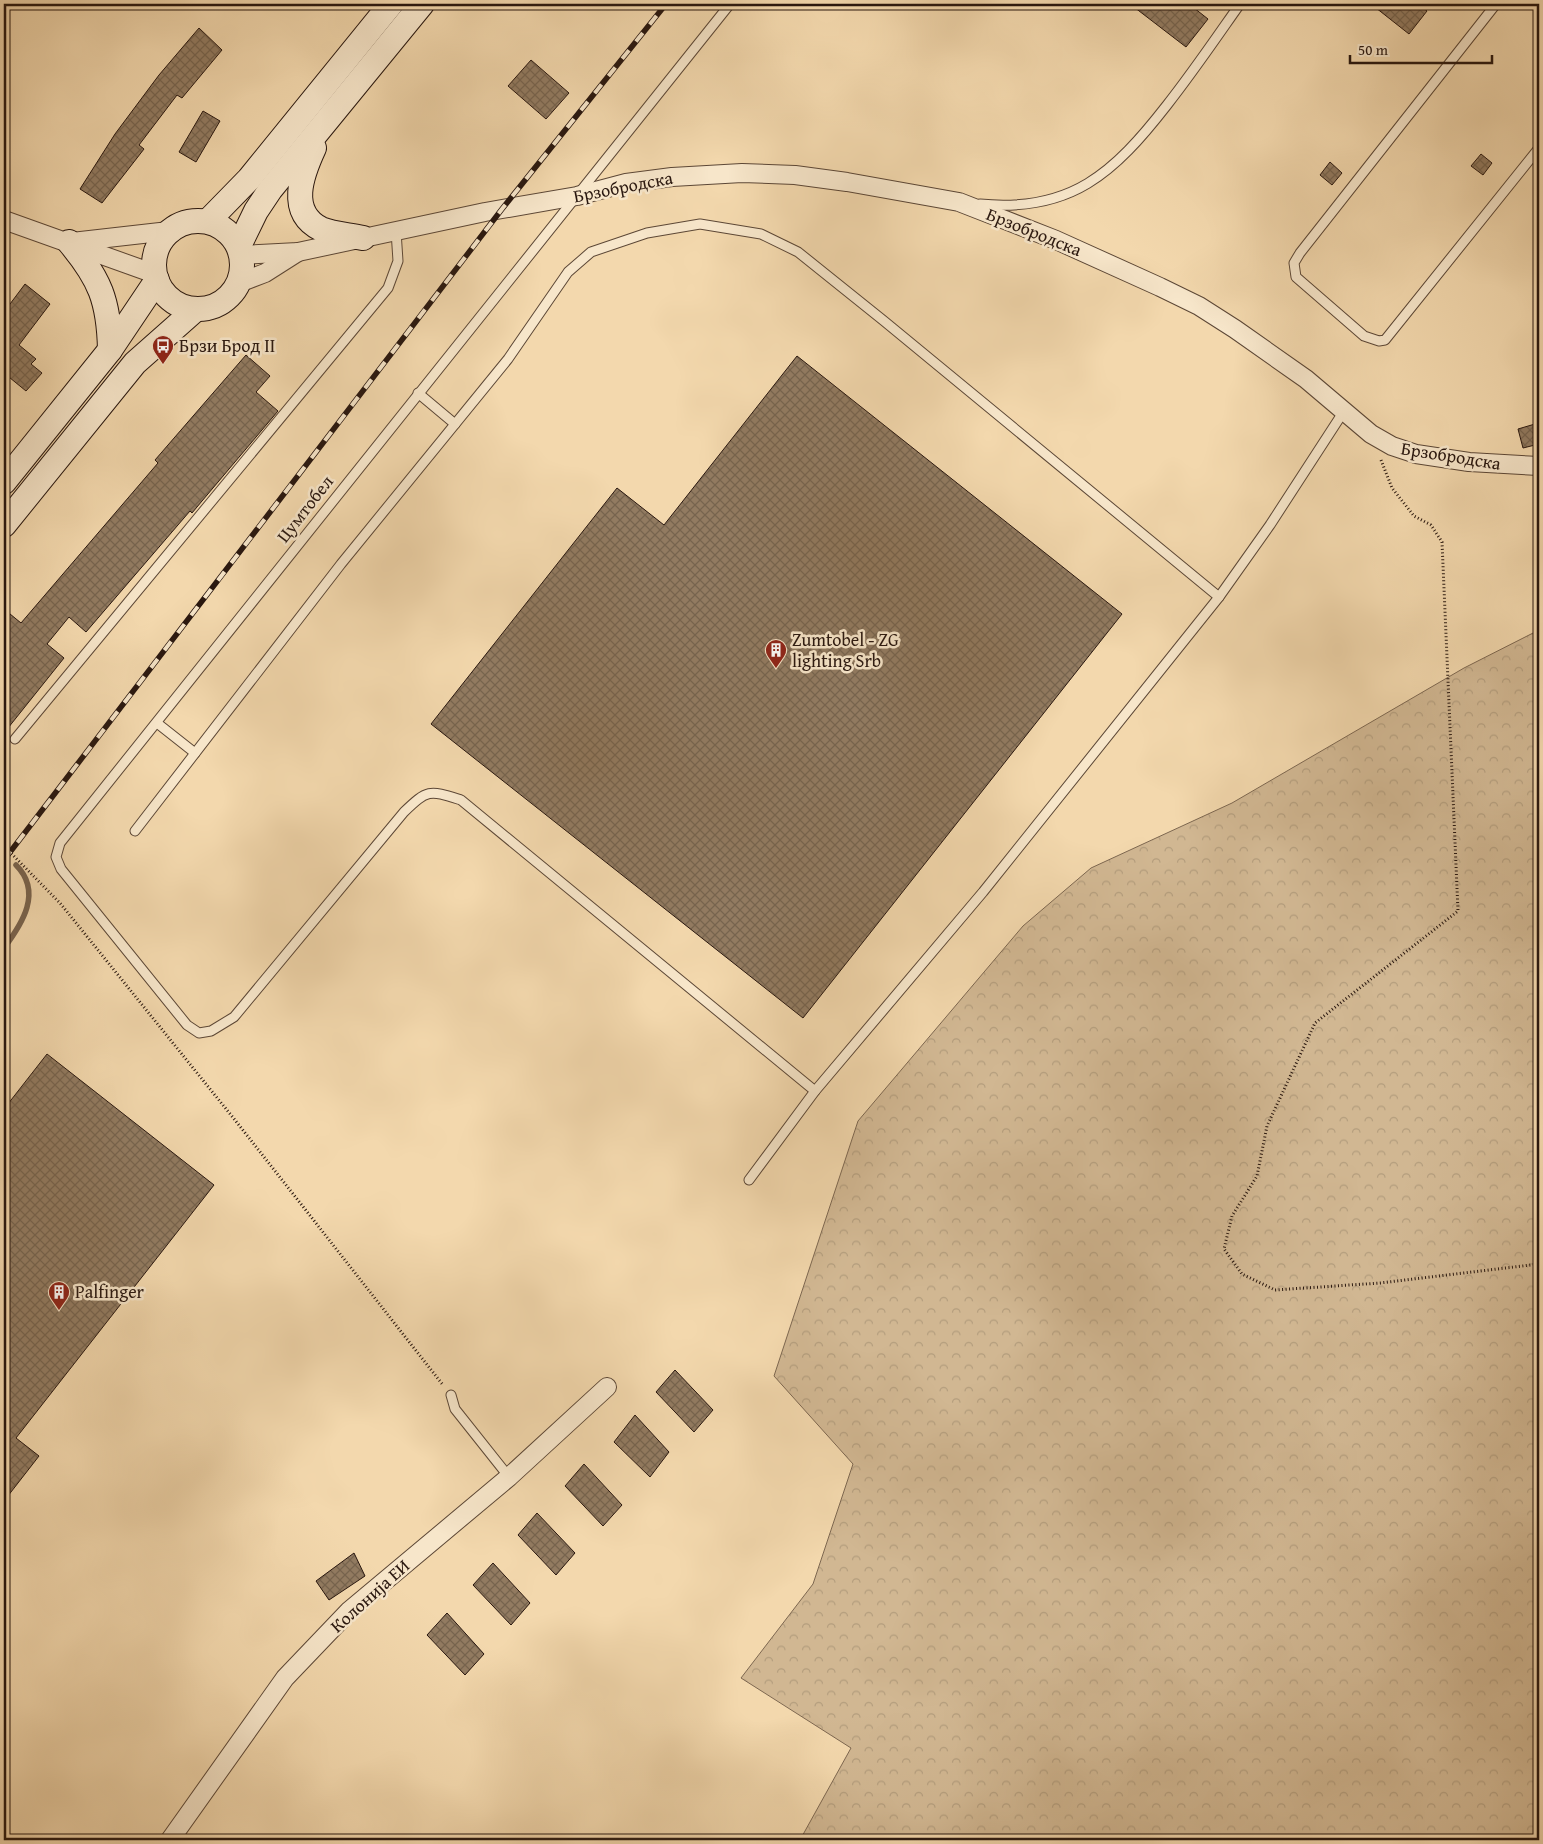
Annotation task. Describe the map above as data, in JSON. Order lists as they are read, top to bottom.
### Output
{
  "streets": {
    "street": ["Брзобродска", "Колонија ЕИ"],
    "lane": ["Цумтобел"]
  },
  "crossings": [
    ["Брзобродска", "Цумтобел"]
  ],
  "places": {
    "bus stop": ["Брзи Брод II"],
    "building": ["Zumtobel - ZG lighting Srb", "Palfinger"]
  },
  "scale_bar": "50 m"
}
